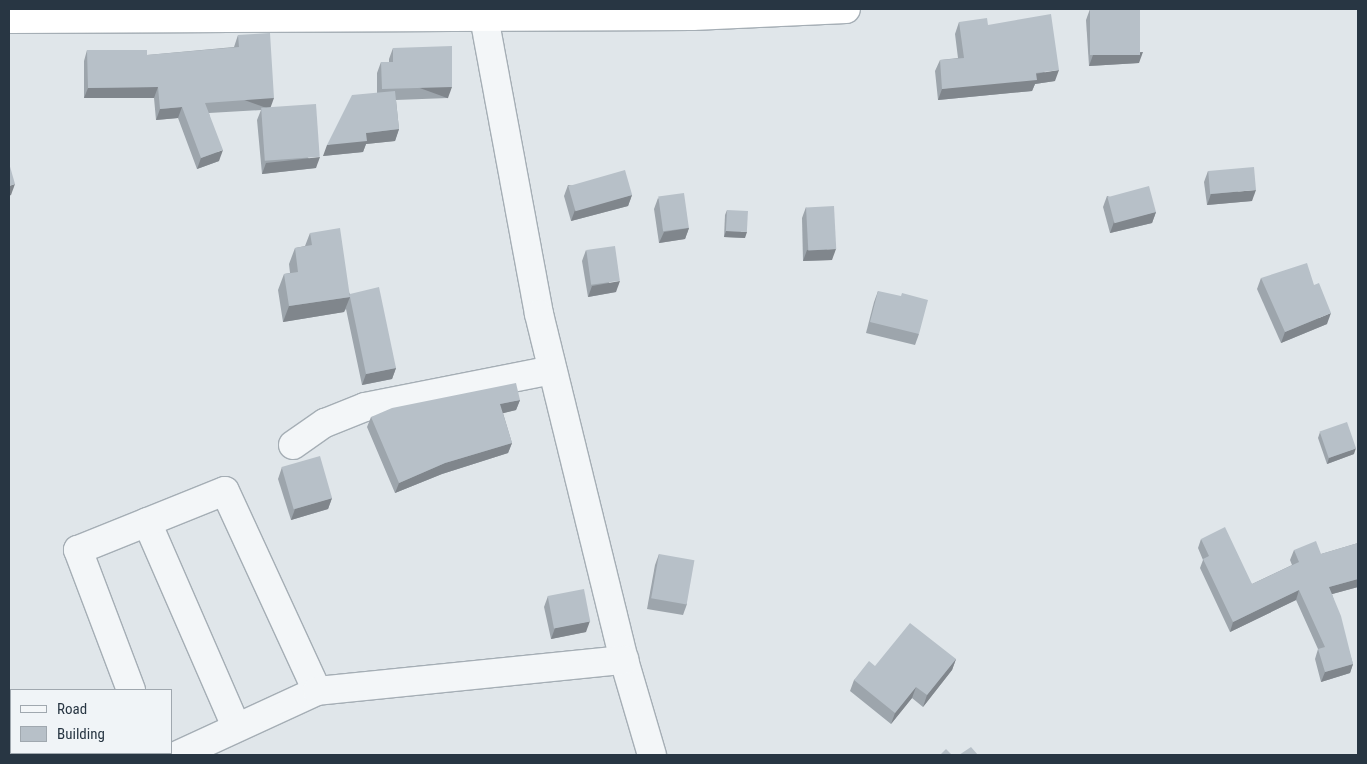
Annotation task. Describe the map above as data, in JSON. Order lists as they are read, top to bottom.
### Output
{
  "legend": ["Road", "Building"]
}
